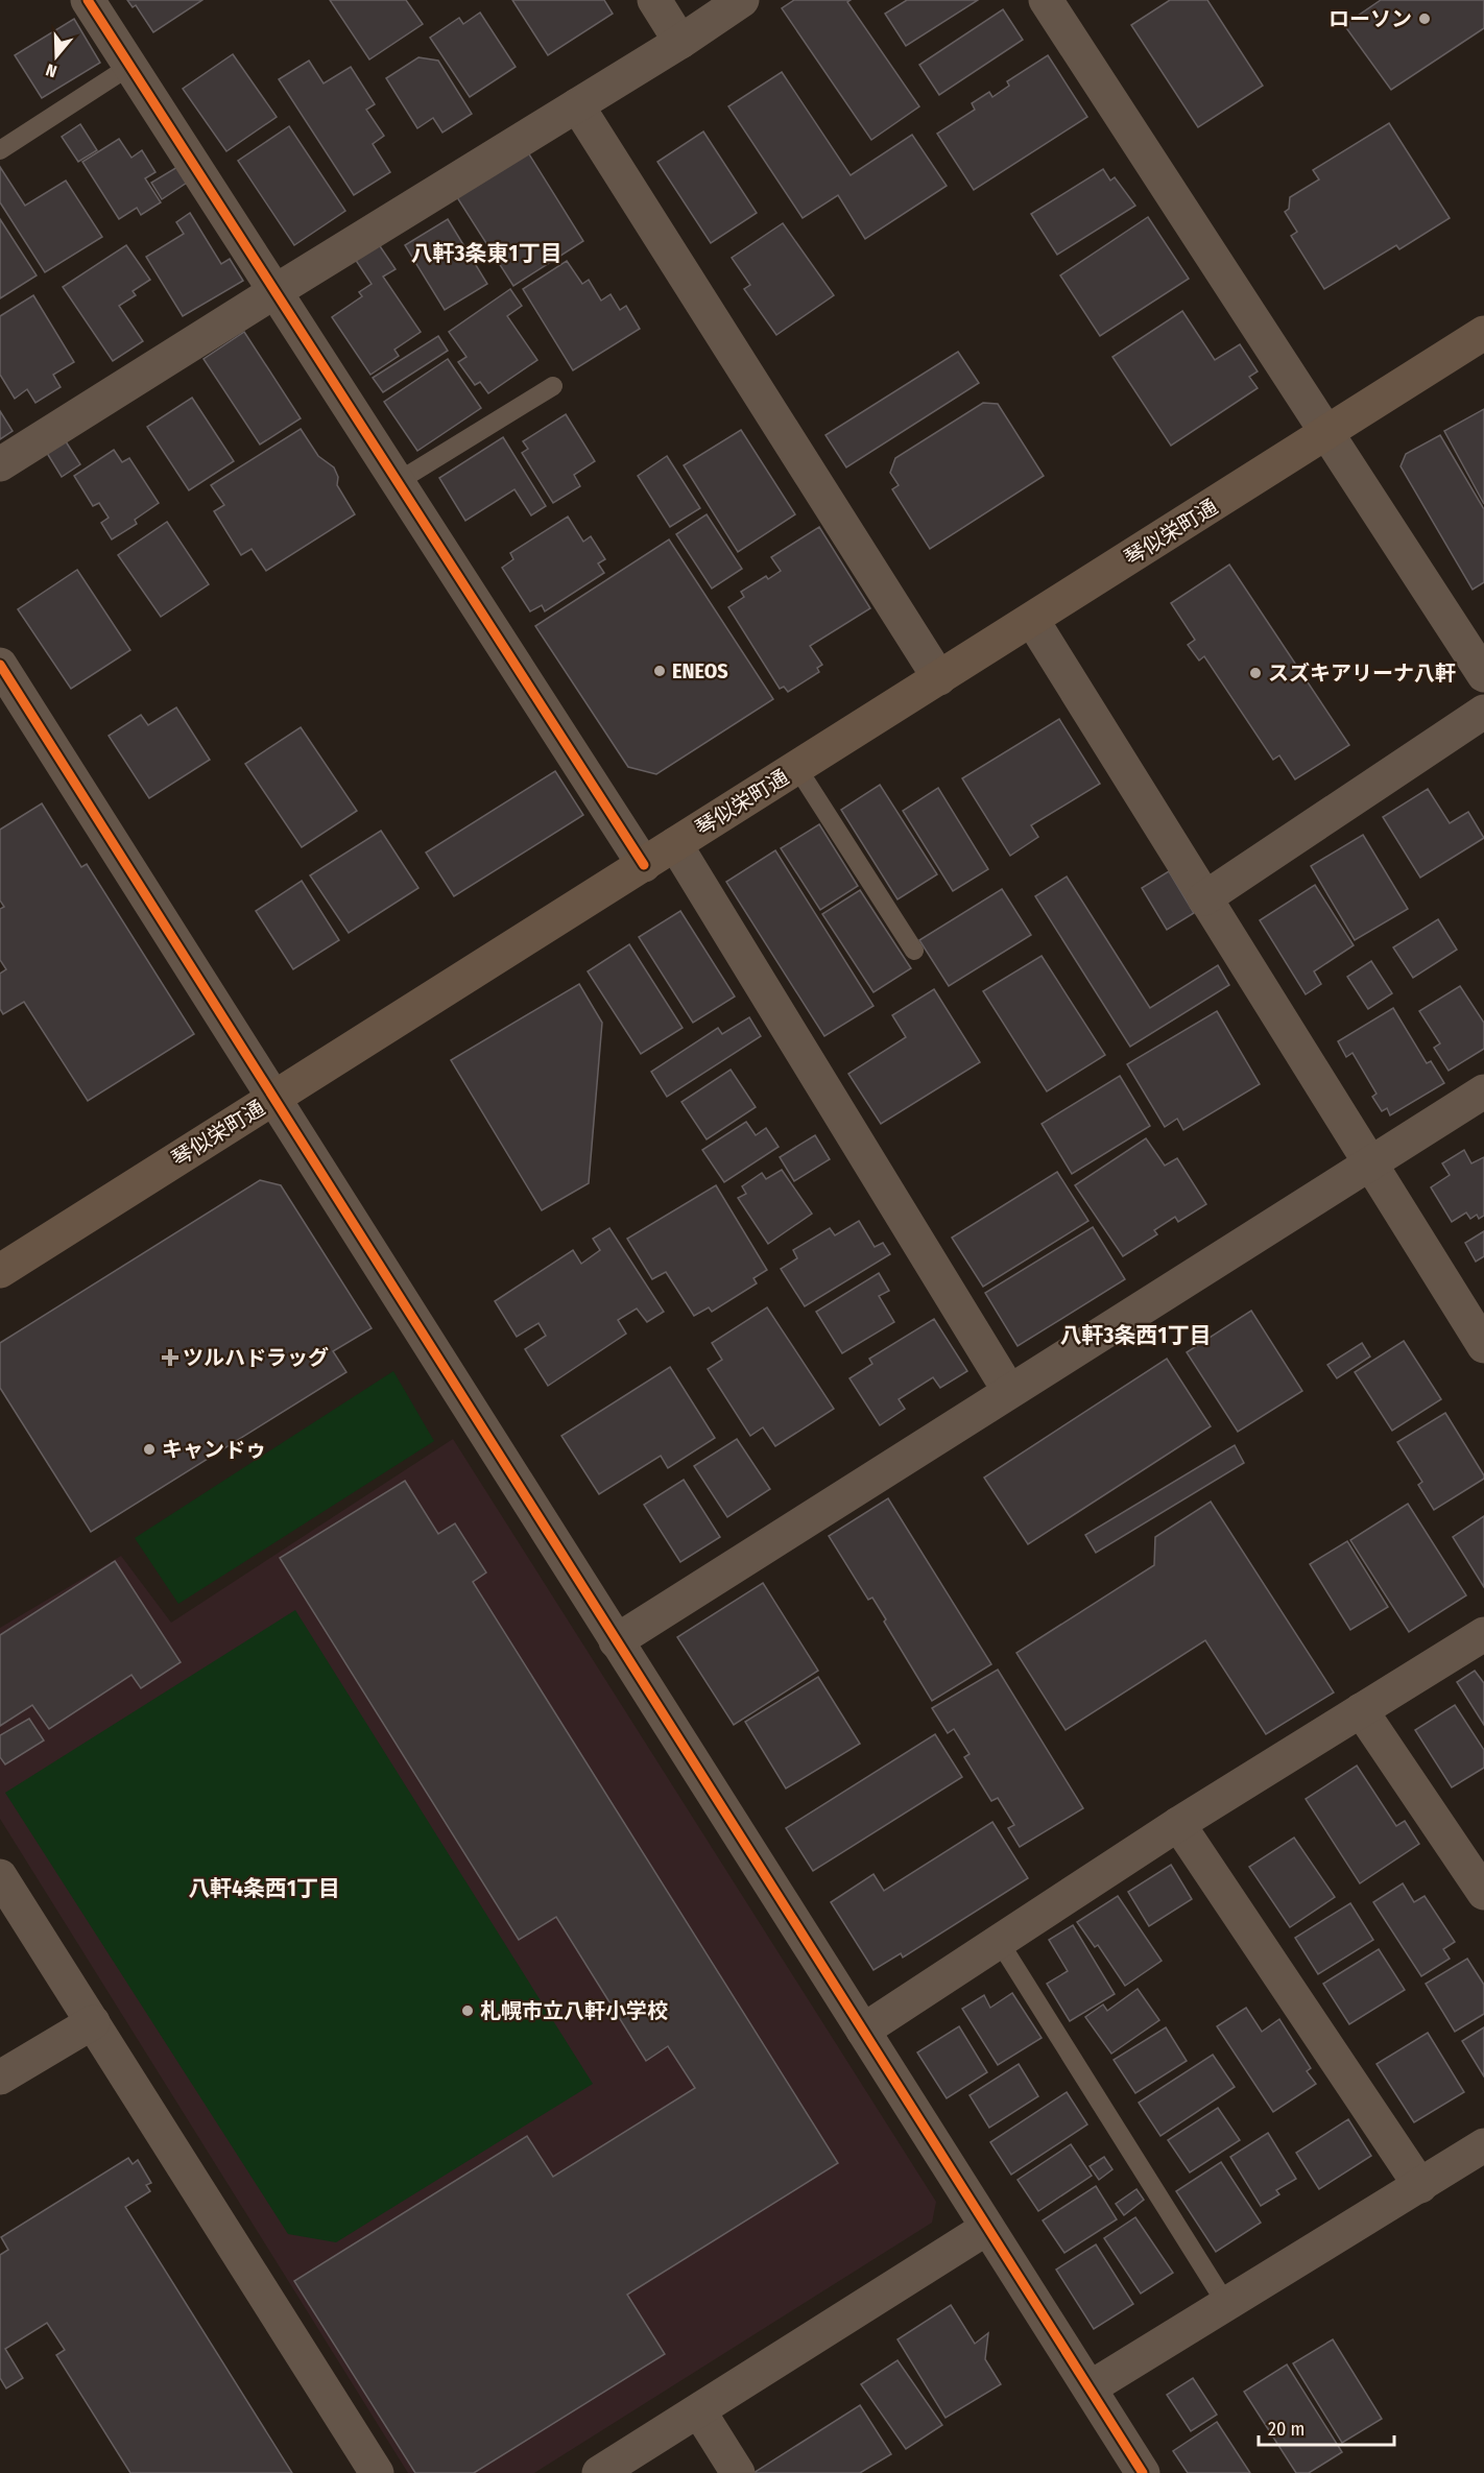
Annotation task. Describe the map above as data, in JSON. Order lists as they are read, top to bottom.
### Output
{
  "streets": {
    "main road": ["琴似栄町通"]
  },
  "districts": ["八軒3条東1丁目", "八軒3条西1丁目", "八軒4条西1丁目"],
  "places": {
    "other": [
      "ローソン",
      "ENEOS",
      "スズキアリーナ八軒",
      "キャンドゥ",
      "札幌市立八軒小学校"
    ],
    "health": ["ツルハドラッグ"]
  },
  "scale_bar": "20 m",
  "north": "bottom"
}
